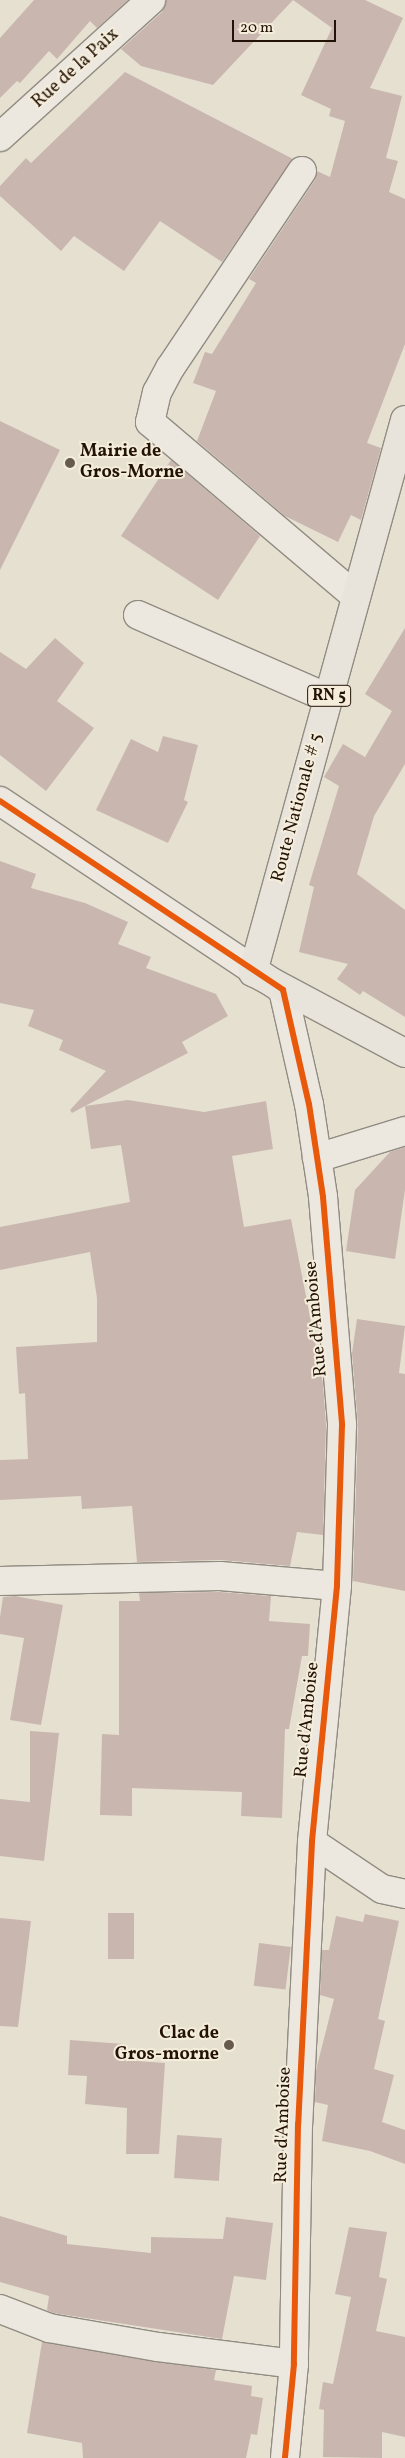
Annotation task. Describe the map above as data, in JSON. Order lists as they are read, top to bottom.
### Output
{
  "streets": {
    "main road": ["RN 5", "Route Nationale # 5"],
    "street": ["Rue de la Paix", "Rue d'Amboise"]
  },
  "crossings": [
    ["Route Nationale # 5", "Rue d'Amboise"]
  ],
  "places": ["Mairie de Gros-Morne", "Clac de Gros-morne"],
  "scale_bar": "20 m"
}
